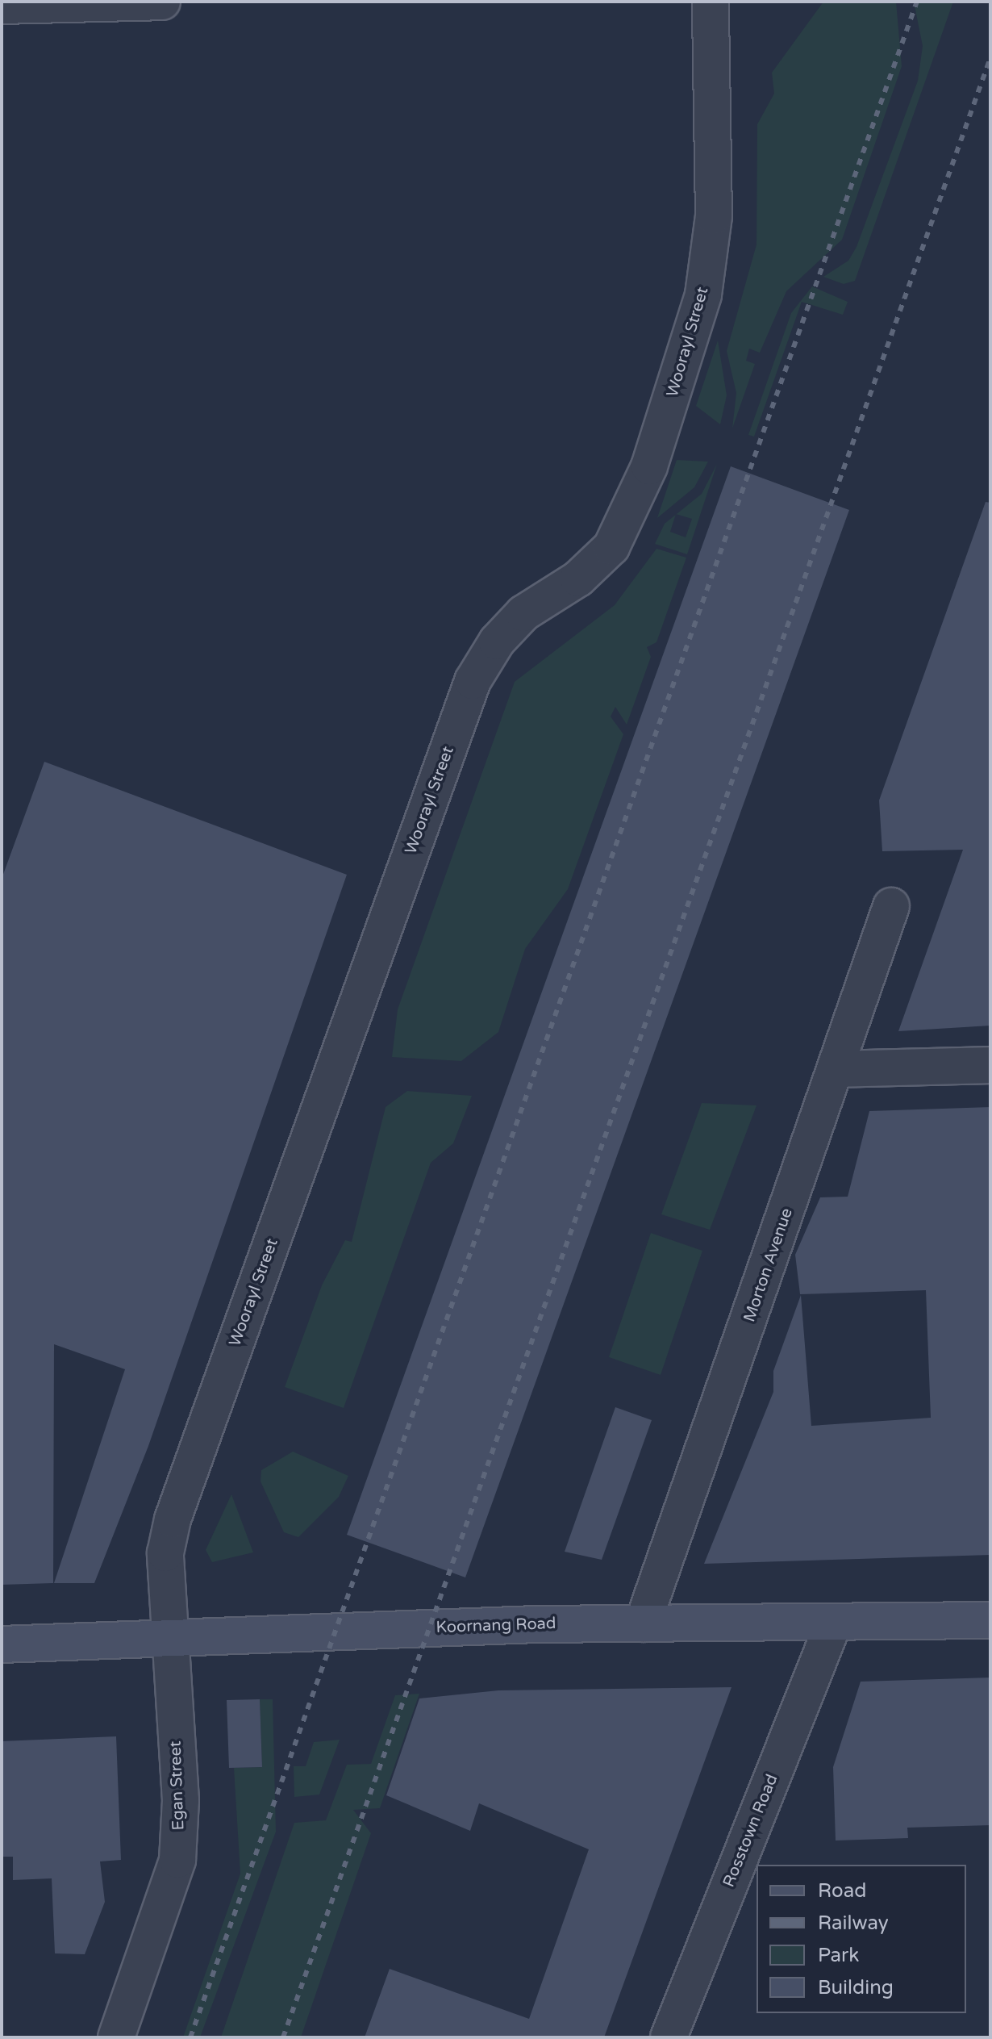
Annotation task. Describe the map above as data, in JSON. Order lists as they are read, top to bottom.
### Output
{
  "streets": {
    "street": [
      "Woorayl Street",
      "Morton Avenue",
      "Koornang Road",
      "Egan Street",
      "Rosstown Road"
    ]
  },
  "crossings": [
    ["Woorayl Street", "Koornang Road"],
    ["Woorayl Street", "Egan Street"],
    ["Morton Avenue", "Koornang Road"],
    ["Koornang Road", "Egan Street"],
    ["Koornang Road", "Rosstown Road"]
  ],
  "legend": [
    "Road",
    "Railway",
    "Park",
    "Building"
  ]
}
